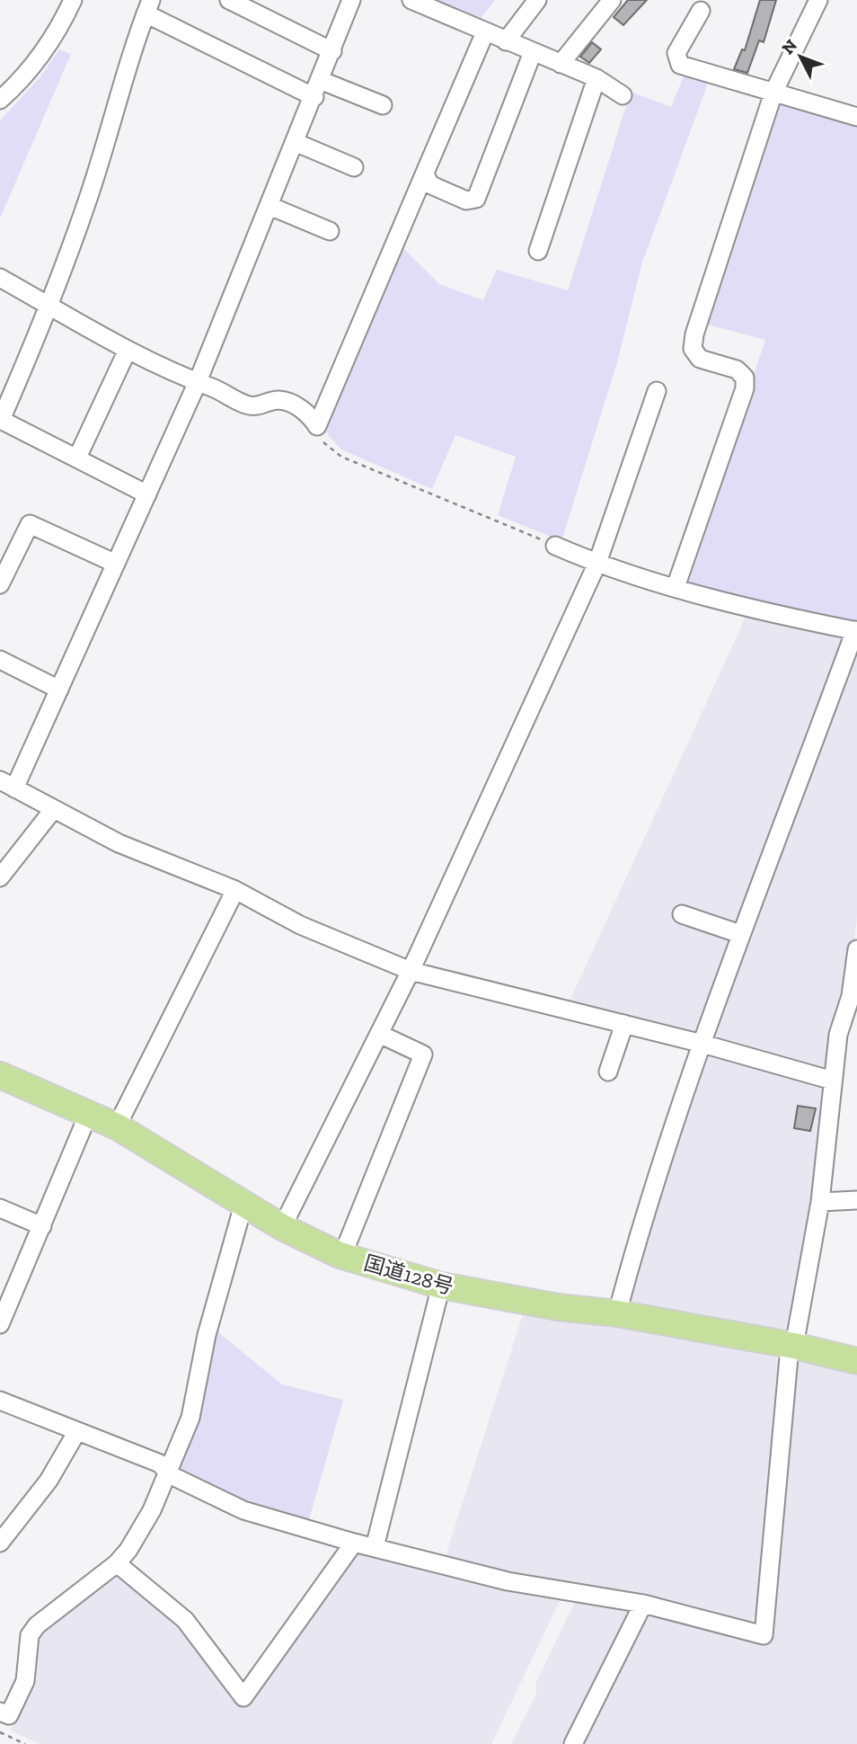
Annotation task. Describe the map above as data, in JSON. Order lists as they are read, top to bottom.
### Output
{
  "streets": {
    "highway": ["国道128号"]
  },
  "north": "top left"
}
